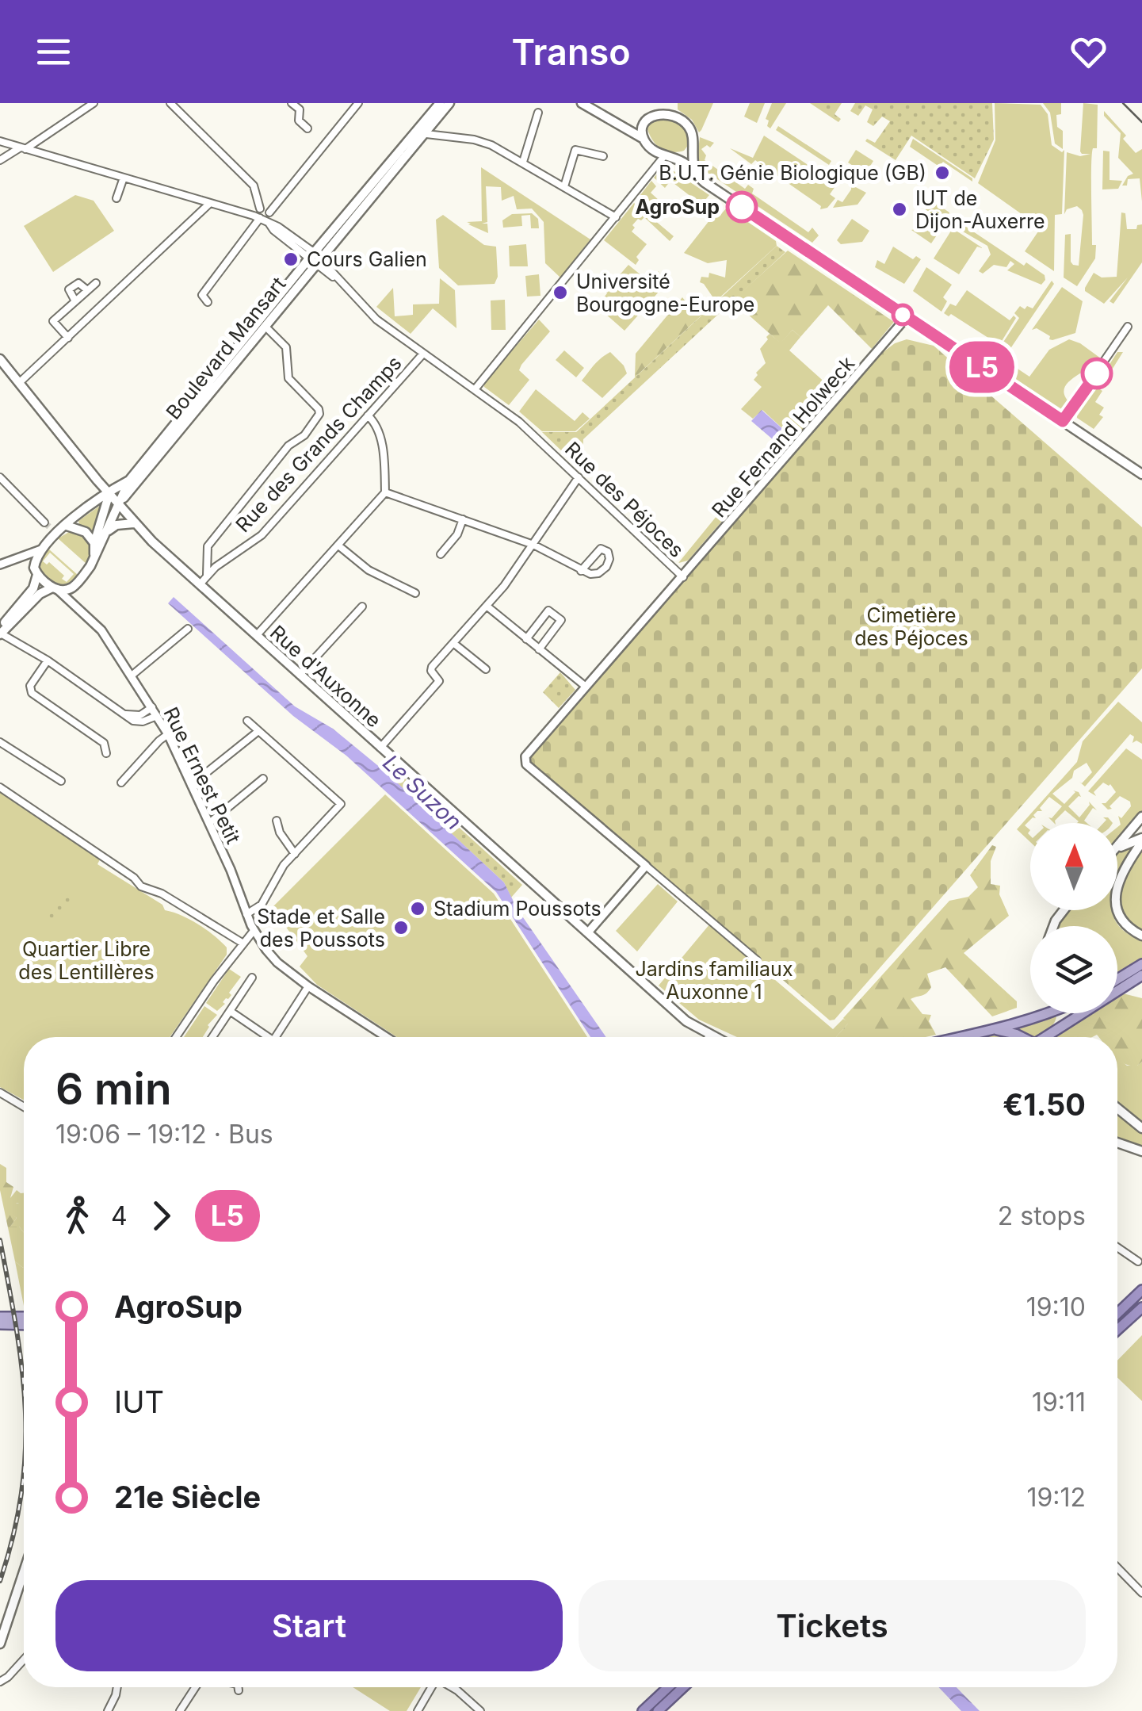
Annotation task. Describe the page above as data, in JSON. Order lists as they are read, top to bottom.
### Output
{
  "streets": {
    "main road": ["Boulevard Mansart", "Rue d'Auxonne"],
    "street": [
      "Rue Fernand Holweck",
      "Rue des Grands Champs",
      "Rue des Péjoces",
      "Rue Ernest Petit"
    ]
  },
  "crossings": [
    ["Boulevard Mansart", "Rue des Péjoces"],
    ["Boulevard Mansart", "Rue d'Auxonne"],
    ["Rue Fernand Holweck", "Rue des Péjoces"],
    ["Rue des Grands Champs", "Rue des Péjoces"],
    ["Rue des Grands Champs", "Rue d'Auxonne"]
  ],
  "water": ["Le Suzon"],
  "parks": ["Cimetière des Péjoces", "Quartier Libre des Lentillères", "Jardins familiaux Auxonne 1"],
  "places": [
    "B.U.T. Génie Biologique (GB)",
    "AgroSup",
    "IUT de Dijon-Auxerre",
    "Cours Galien",
    "Université Bourgogne-Europe",
    "Stadium Poussots",
    "Stade et Salle des Poussots"
  ],
  "lines": ["bus line L5"],
  "north": "top",
  "page": {
    "header": "Transo",
    "on_map": "L5",
    "heading": ["6 min", "19:06 – 19:12 · Bus", "€1.50"],
    "legs": ["4", "L5", "2 stops"],
    "list": [
      {
        "name": "AgroSup",
        "value": "19:10"
      },
      {
        "name": "IUT",
        "value": "19:11"
      },
      {
        "name": "21e Siècle",
        "value": "19:12"
      }
    ],
    "buttons": ["Start", "Tickets"]
  }
}
